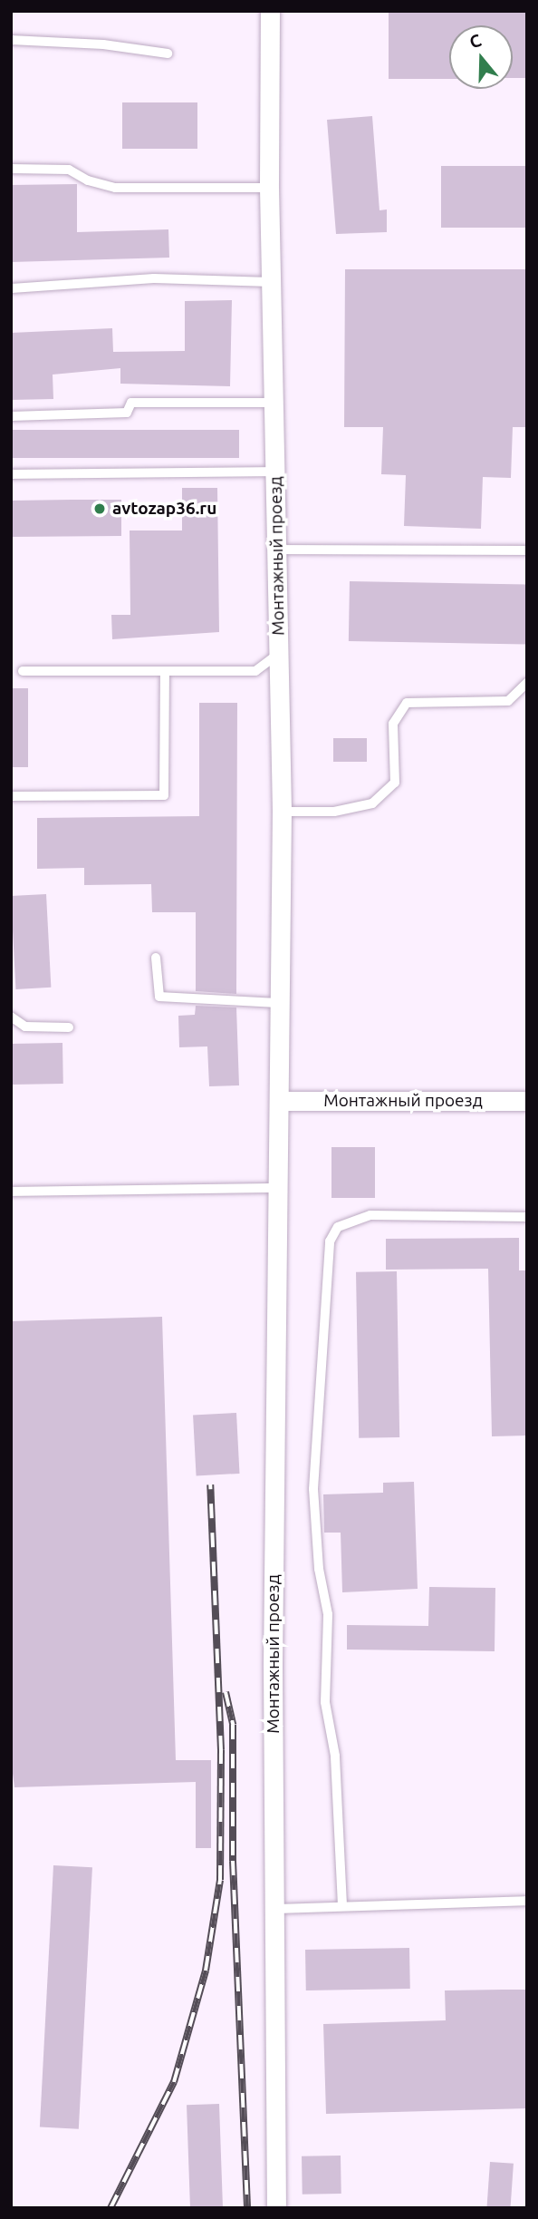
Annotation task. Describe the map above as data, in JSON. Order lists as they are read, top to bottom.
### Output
{
  "streets": {
    "street": ["Монтажный проезд"]
  },
  "places": ["avtozap36.ru"],
  "north": "top"
}
